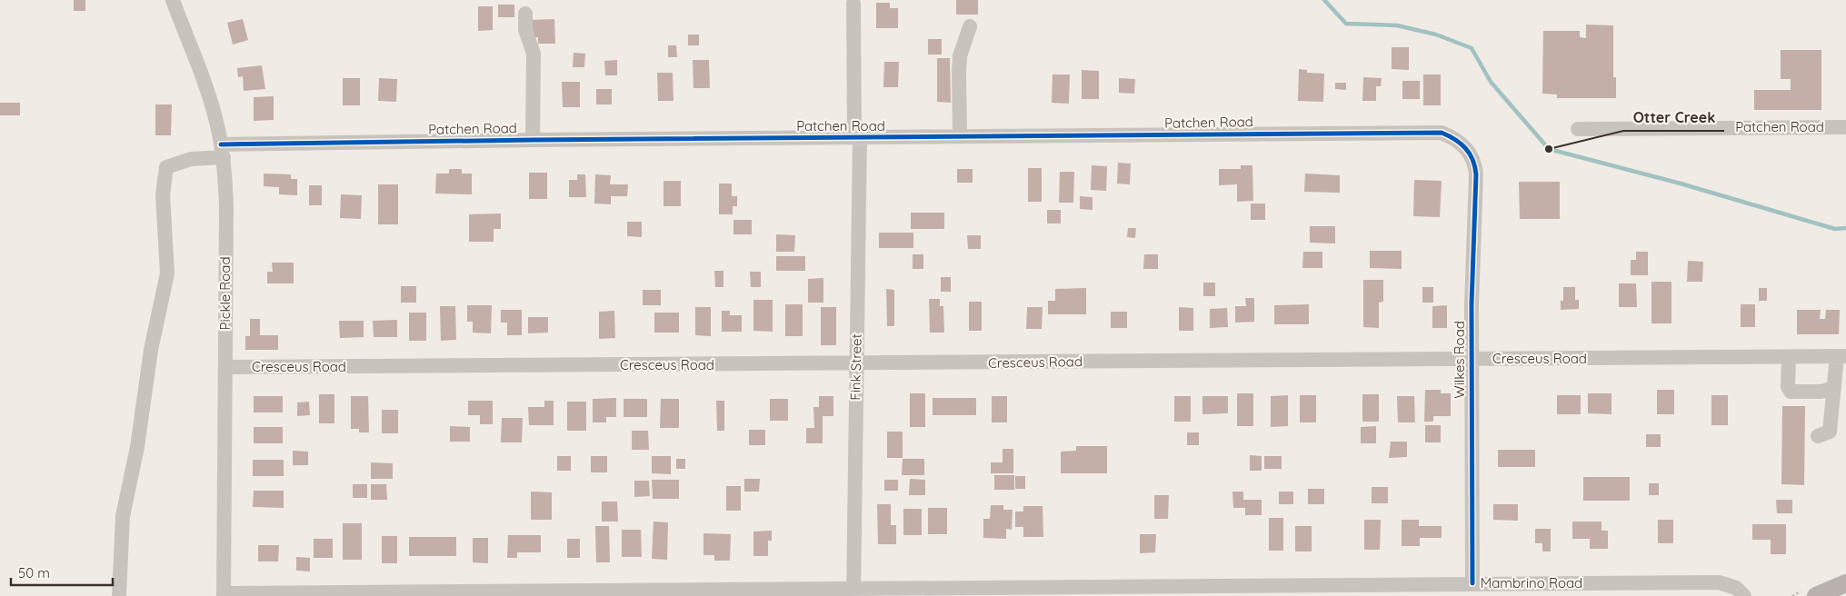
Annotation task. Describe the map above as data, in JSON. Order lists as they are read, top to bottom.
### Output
{
  "streets": {
    "street": [
      "Patchen Road",
      "Pickle Road",
      "Cresceus Road",
      "Wilkes Road",
      "Fink Street",
      "Mambrino Road"
    ]
  },
  "crossings": [
    ["Patchen Road", "Pickle Road"],
    ["Patchen Road", "Wilkes Road"],
    ["Patchen Road", "Fink Street"],
    ["Pickle Road", "Cresceus Road"],
    ["Pickle Road", "Mambrino Road"],
    ["Cresceus Road", "Wilkes Road"],
    ["Cresceus Road", "Fink Street"],
    ["Wilkes Road", "Mambrino Road"],
    ["Fink Street", "Mambrino Road"]
  ],
  "places": ["Otter Creek"],
  "scale_bar": "50 m"
}
